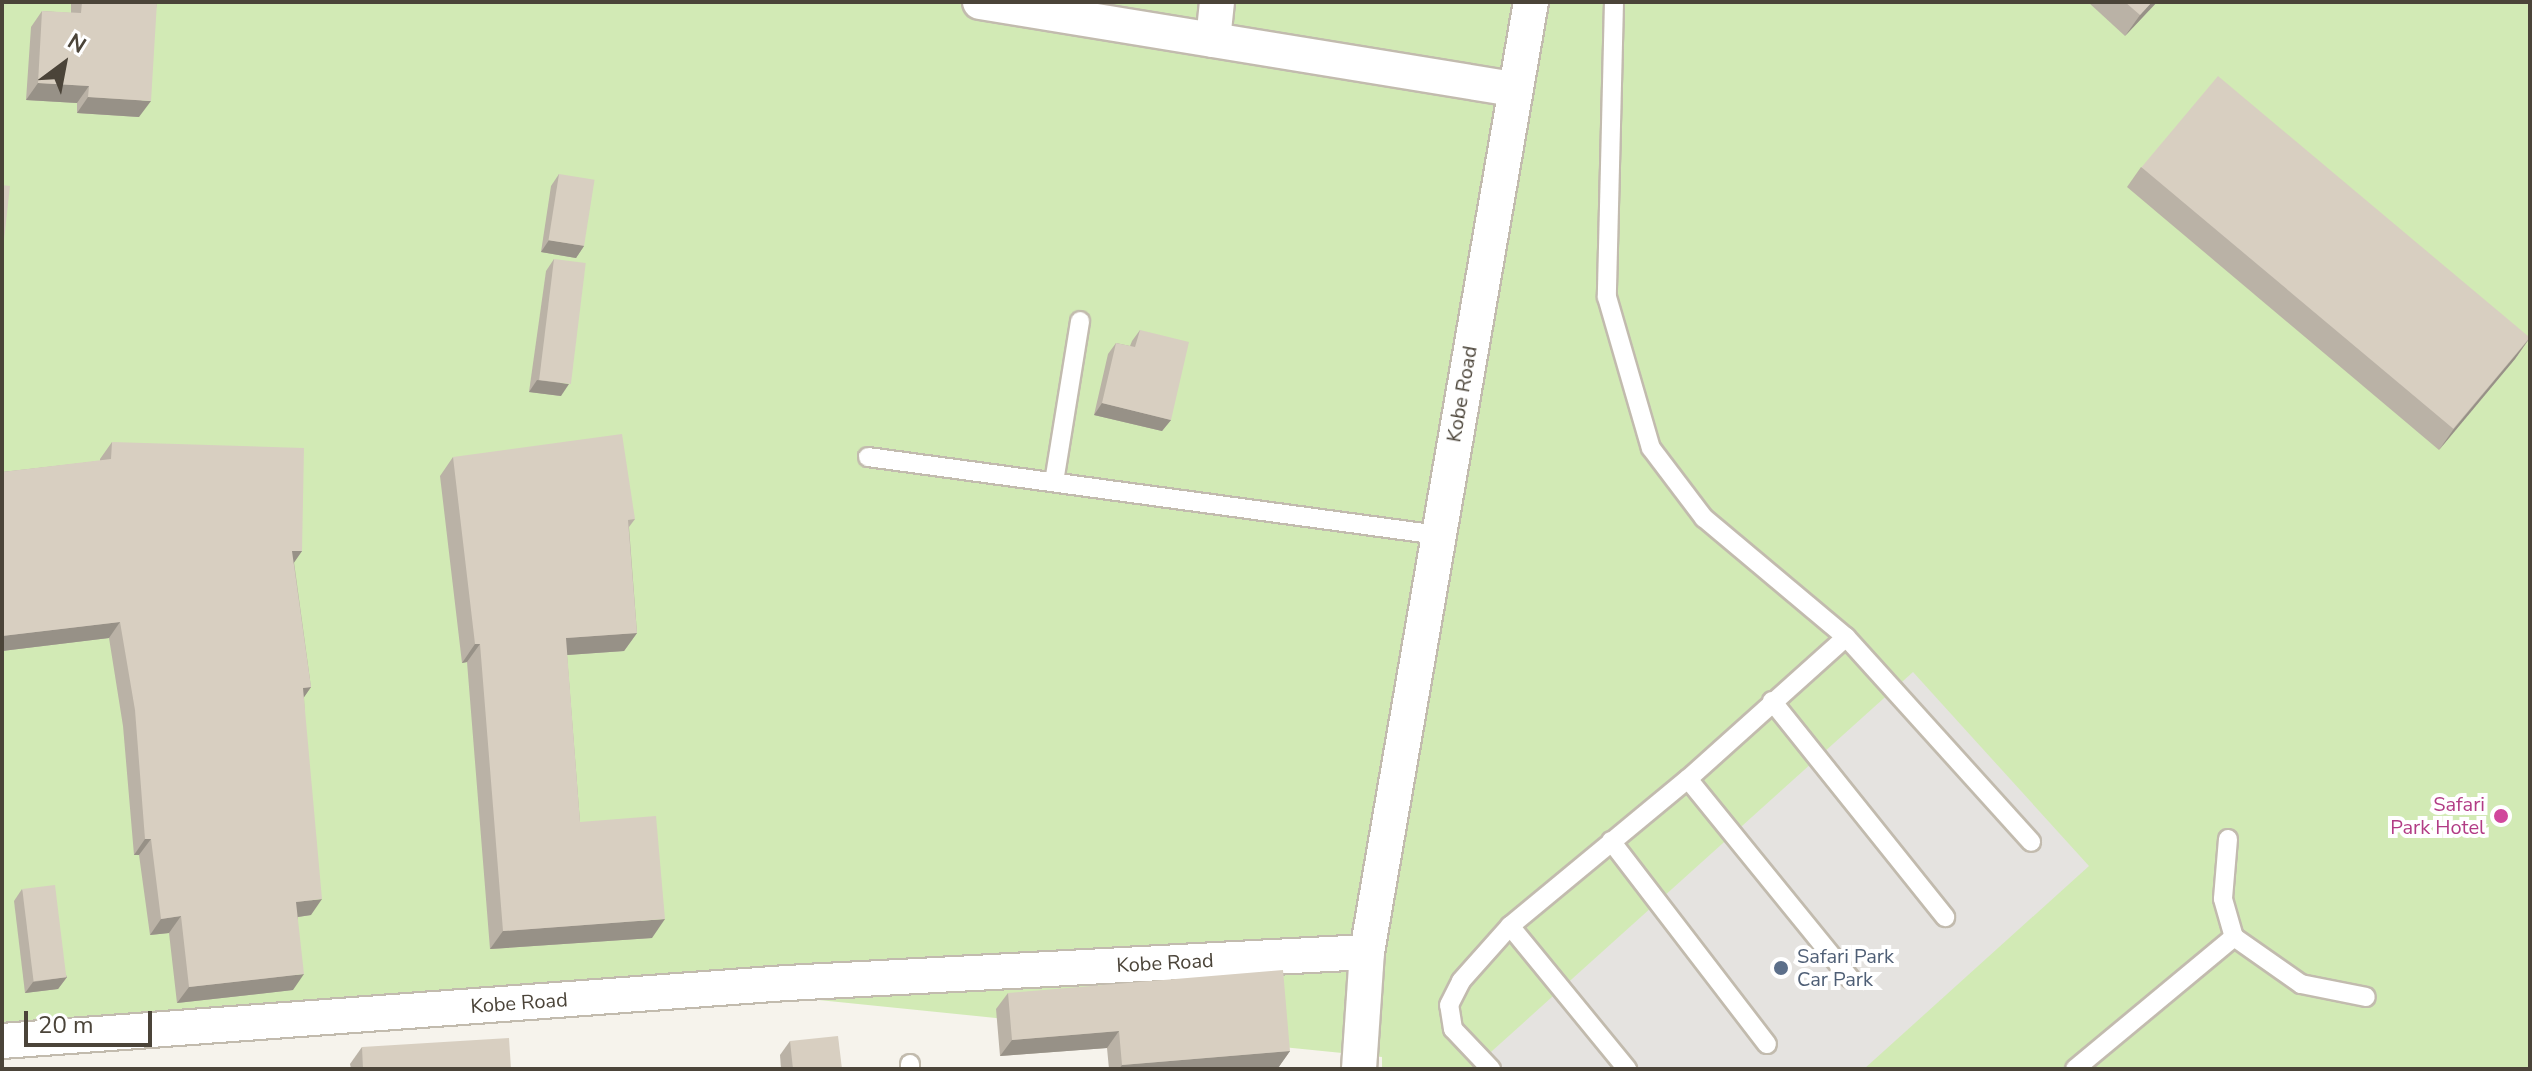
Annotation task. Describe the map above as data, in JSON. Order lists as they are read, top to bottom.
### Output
{
  "streets": {
    "street": ["Kobe Road"]
  },
  "places": ["Safari Park Hotel", "Safari Park Car Park"],
  "scale_bar": "20 m",
  "north": "top right"
}
